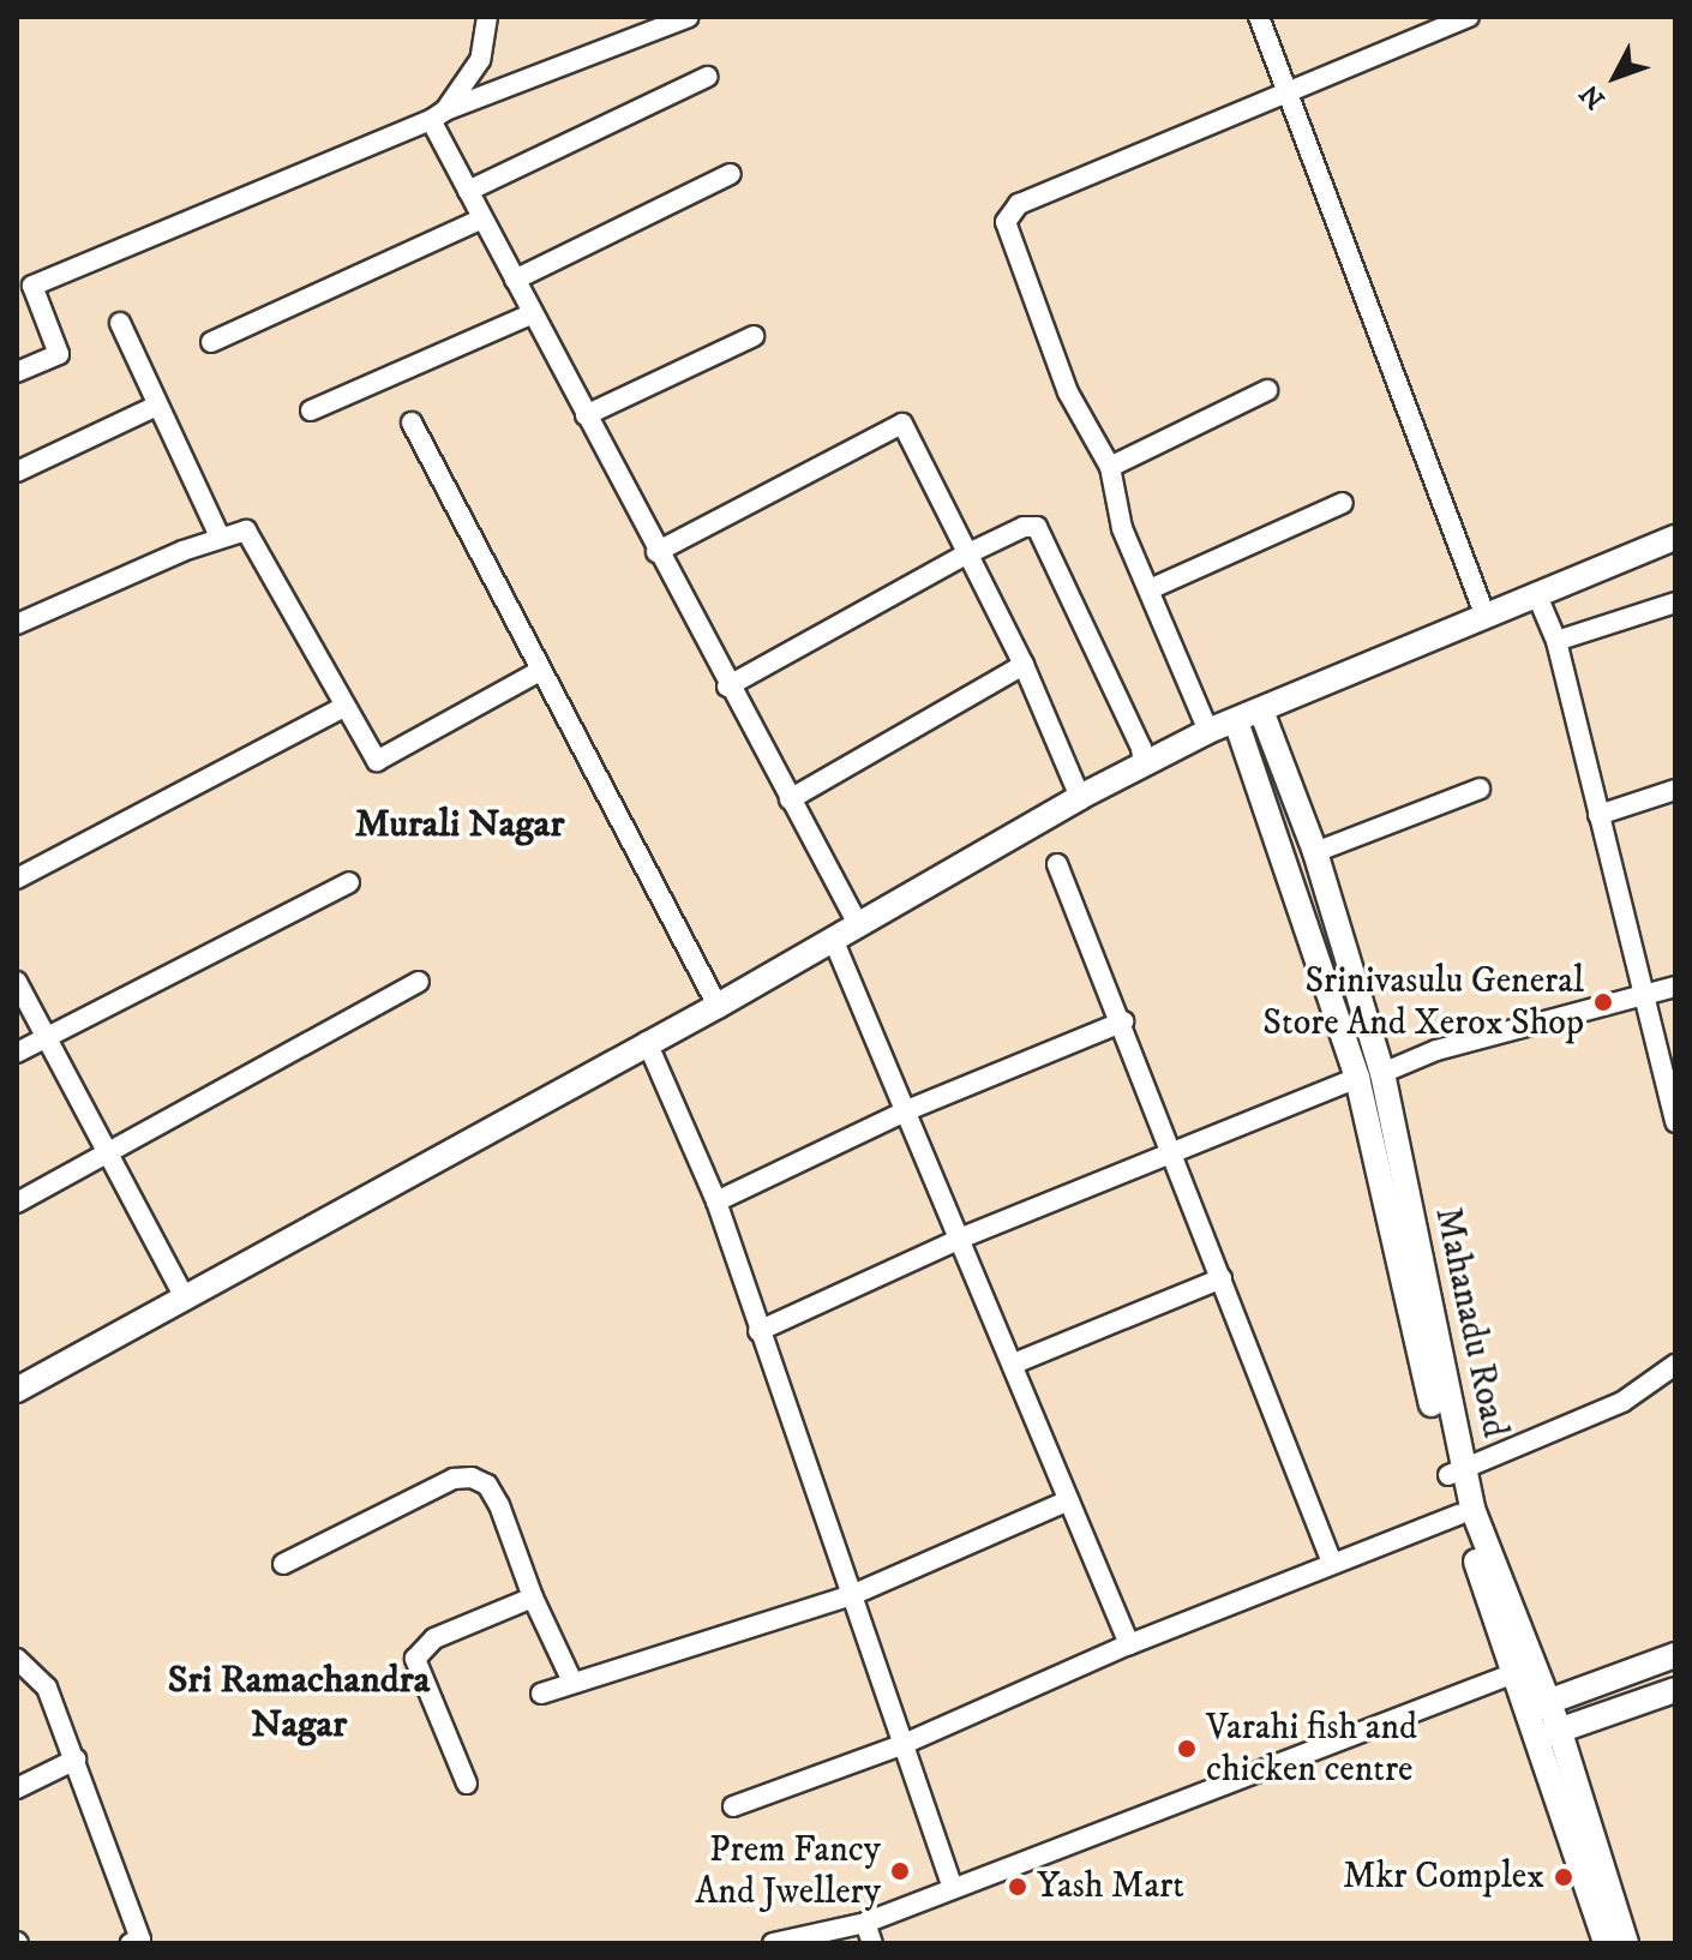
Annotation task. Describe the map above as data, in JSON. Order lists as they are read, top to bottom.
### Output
{
  "streets": {
    "street": ["Mahanadu Road"]
  },
  "districts": ["Murali Nagar", "Sri Ramachandra Nagar"],
  "places": [
    "Srinivasulu General Store And Xerox Shop",
    "Varahi fish and chicken centre",
    "Prem Fancy And Jwellery",
    "Mkr Complex",
    "Yash Mart"
  ],
  "north": "bottom left"
}
